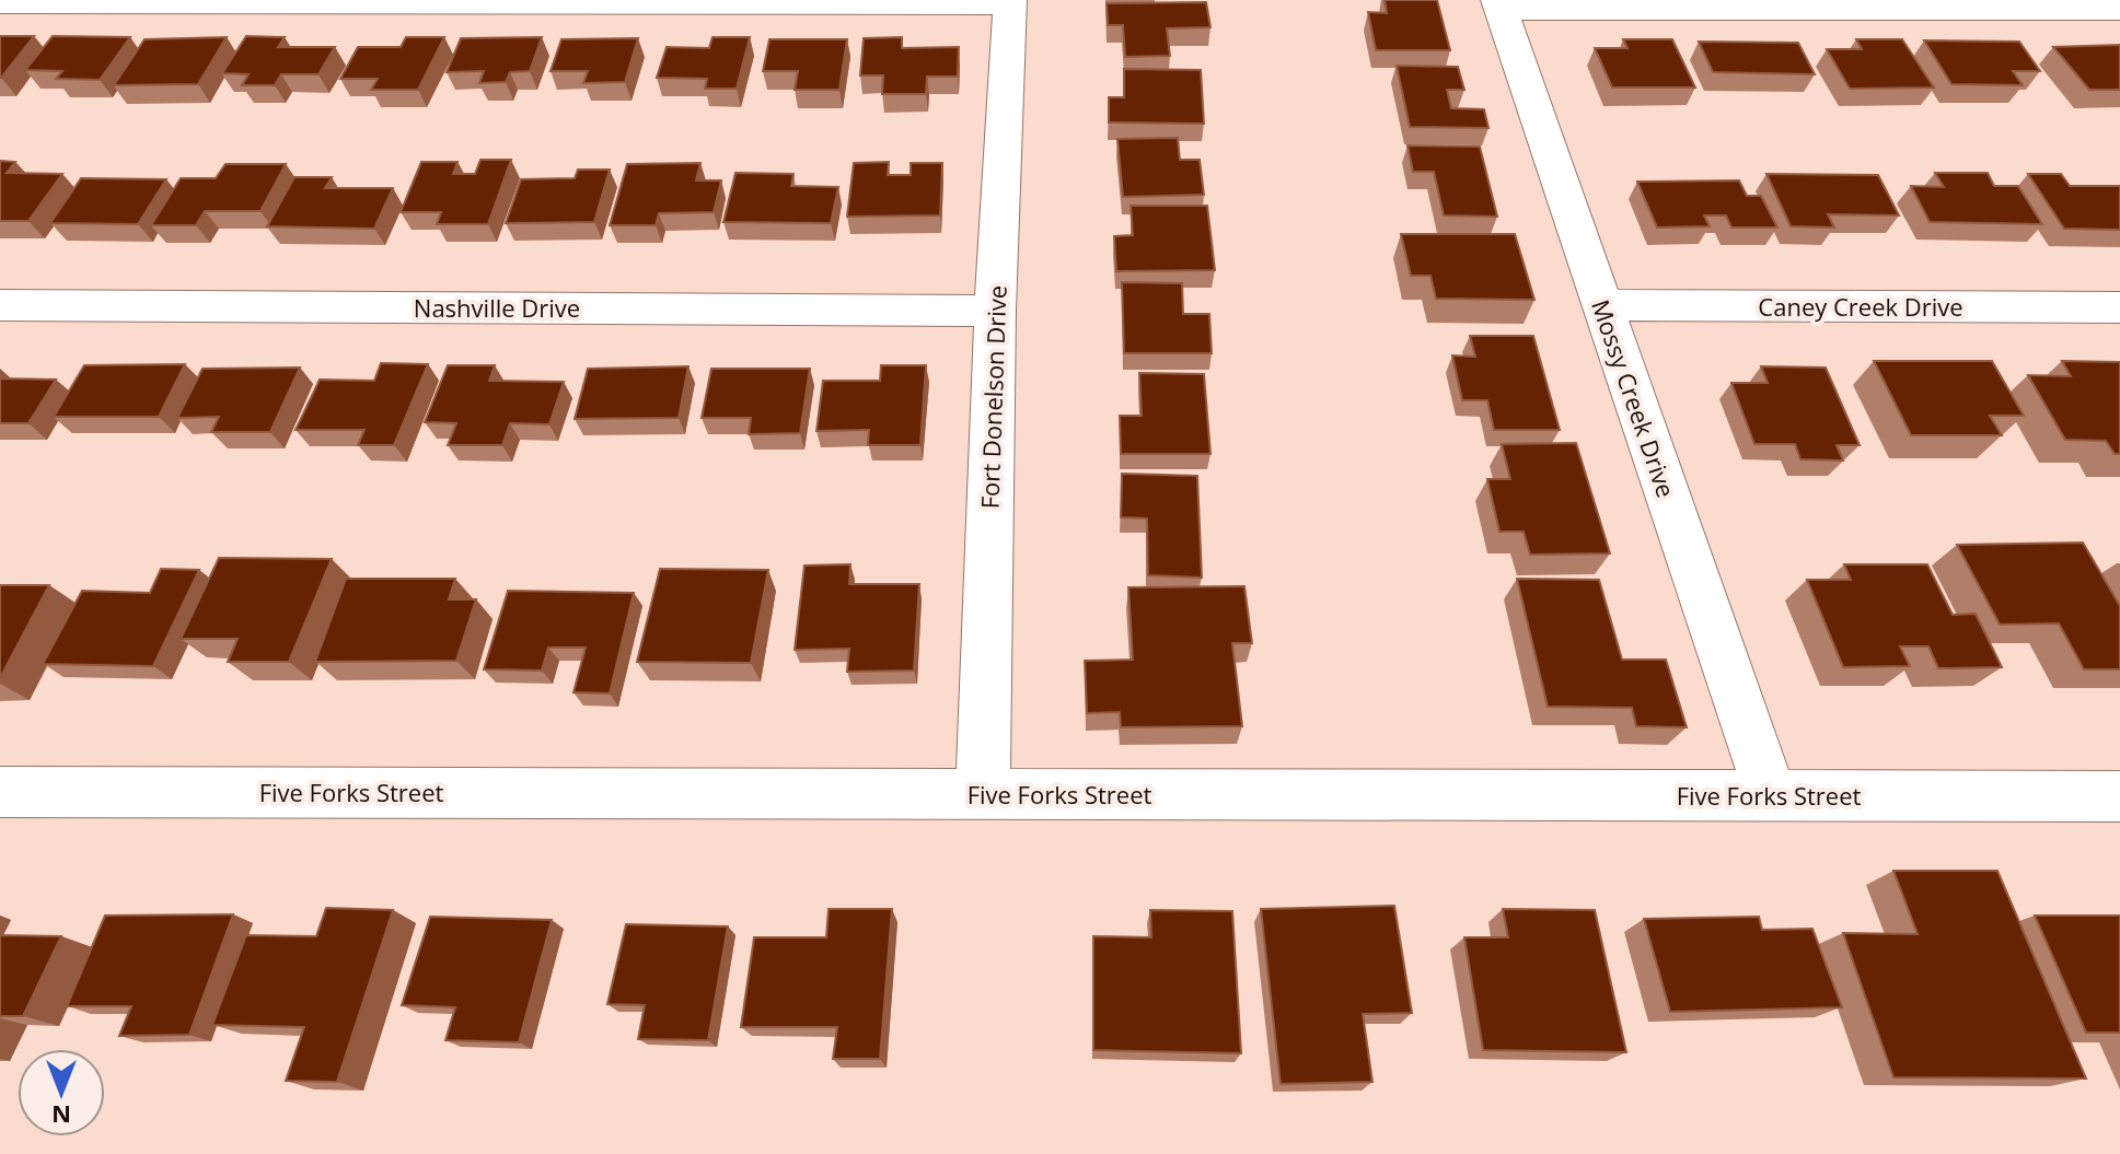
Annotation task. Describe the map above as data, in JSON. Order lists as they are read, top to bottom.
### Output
{
  "streets": {
    "street": [
      "Caney Creek Drive",
      "Nashville Drive",
      "Fort Donelson Drive",
      "Mossy Creek Drive",
      "Five Forks Street"
    ]
  },
  "crossings": [
    ["Caney Creek Drive", "Mossy Creek Drive"],
    ["Nashville Drive", "Fort Donelson Drive"],
    ["Fort Donelson Drive", "Five Forks Street"],
    ["Mossy Creek Drive", "Five Forks Street"]
  ],
  "north": "bottom"
}
